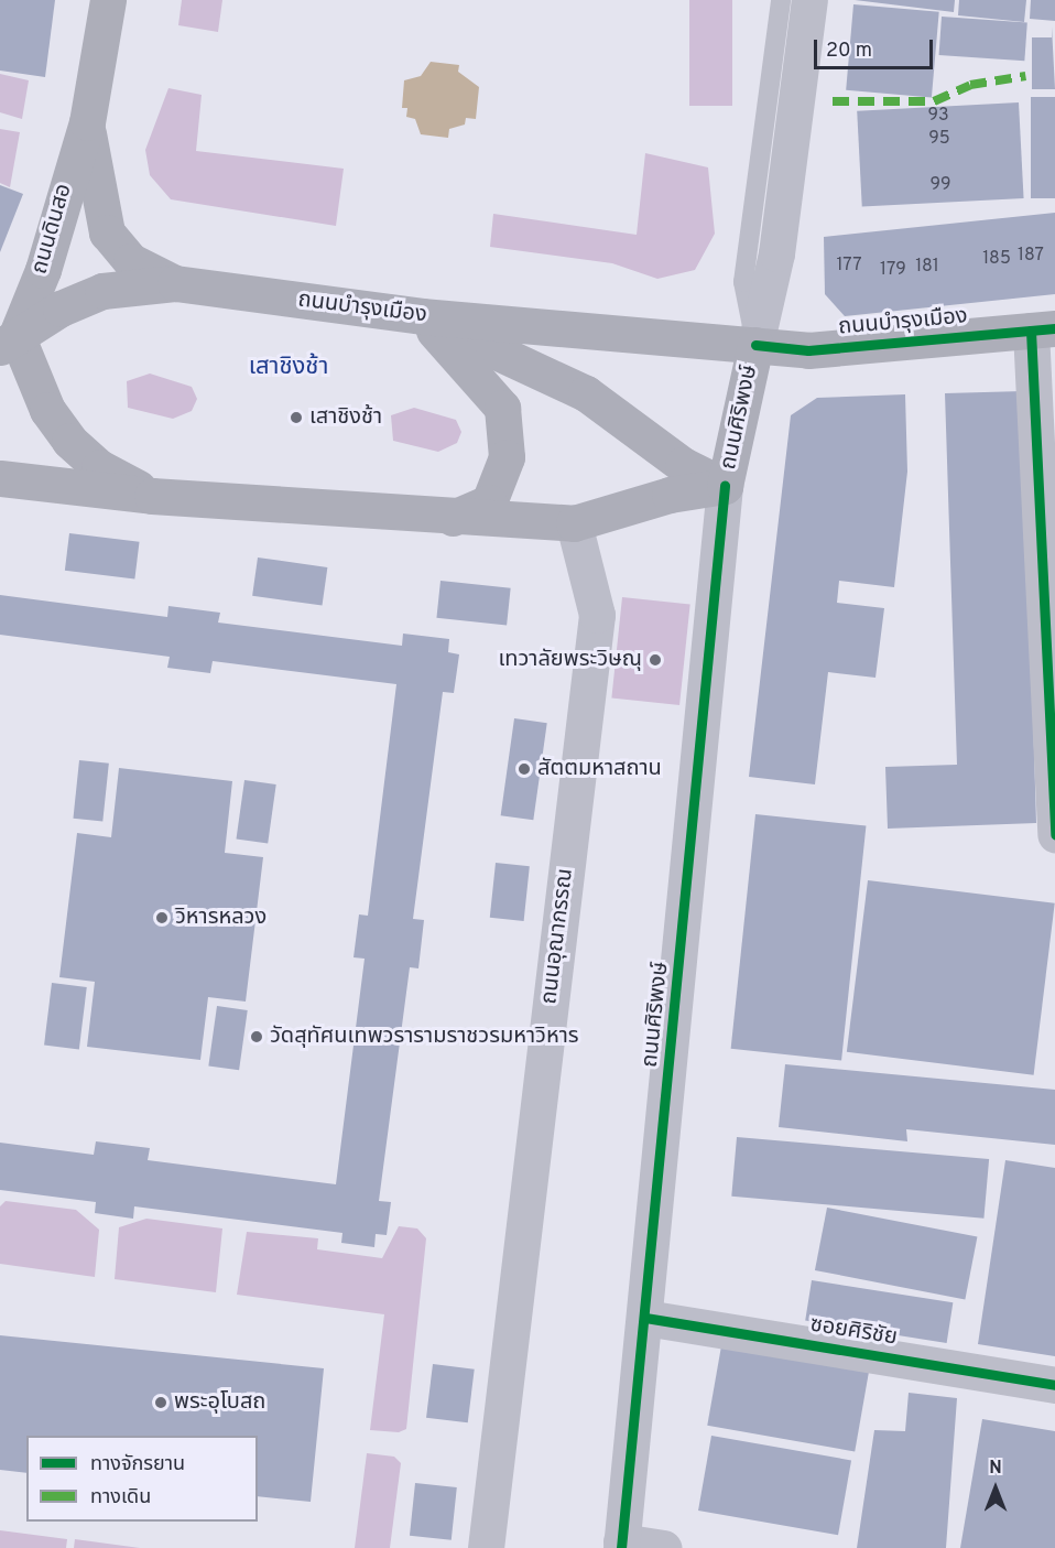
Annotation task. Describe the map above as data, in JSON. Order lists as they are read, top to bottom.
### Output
{
  "streets": {
    "main road": ["ถนนดินสอ", "ถนนบำรุงเมือง", "ถนนศิริพงษ์"],
    "street": ["ถนนอุณากรรณ", "ซอยศิริชัย"]
  },
  "crossings": [
    ["ถนนดินสอ", "ถนนบำรุงเมือง"],
    ["ถนนบำรุงเมือง", "ถนนศิริพงษ์"],
    ["ถนนศิริพงษ์", "ซอยศิริชัย"]
  ],
  "districts": ["เสาชิงช้า"],
  "places": [
    "เสาชิงช้า",
    "เทวาลัยพระวิษณุ",
    "สัตตมหาสถาน",
    "วิหารหลวง",
    "วัดสุทัศนเทพวรารามราชวรมหาวิหาร",
    "พระอุโบสถ"
  ],
  "house_numbers": [
    "93",
    "95",
    "99",
    "187",
    "185",
    "177",
    "181",
    "179"
  ],
  "legend": ["ทางจักรยาน", "ทางเดิน"],
  "scale_bar": "20 m",
  "north": "top"
}
